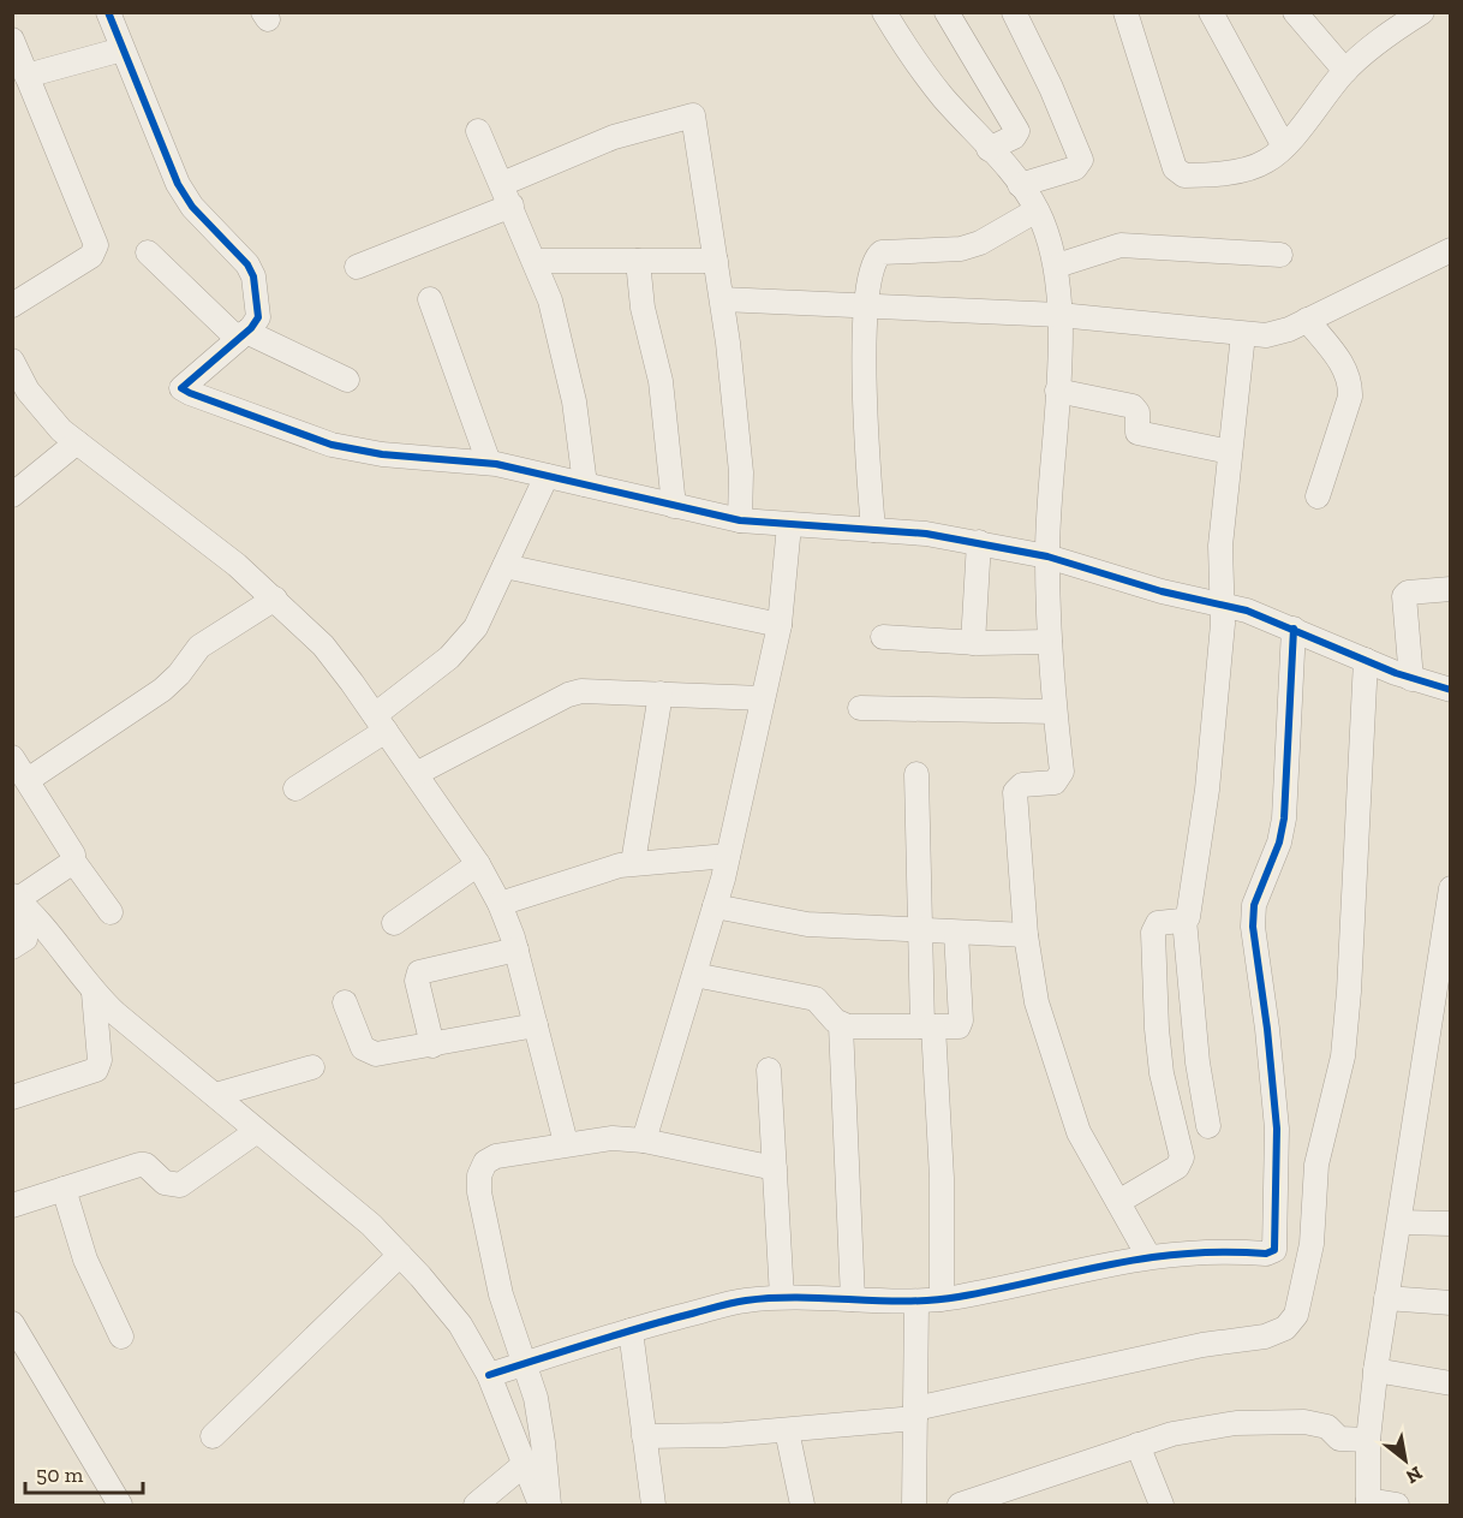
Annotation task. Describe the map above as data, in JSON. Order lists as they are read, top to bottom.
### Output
{
  "scale_bar": "50 m",
  "north": "bottom right"
}
